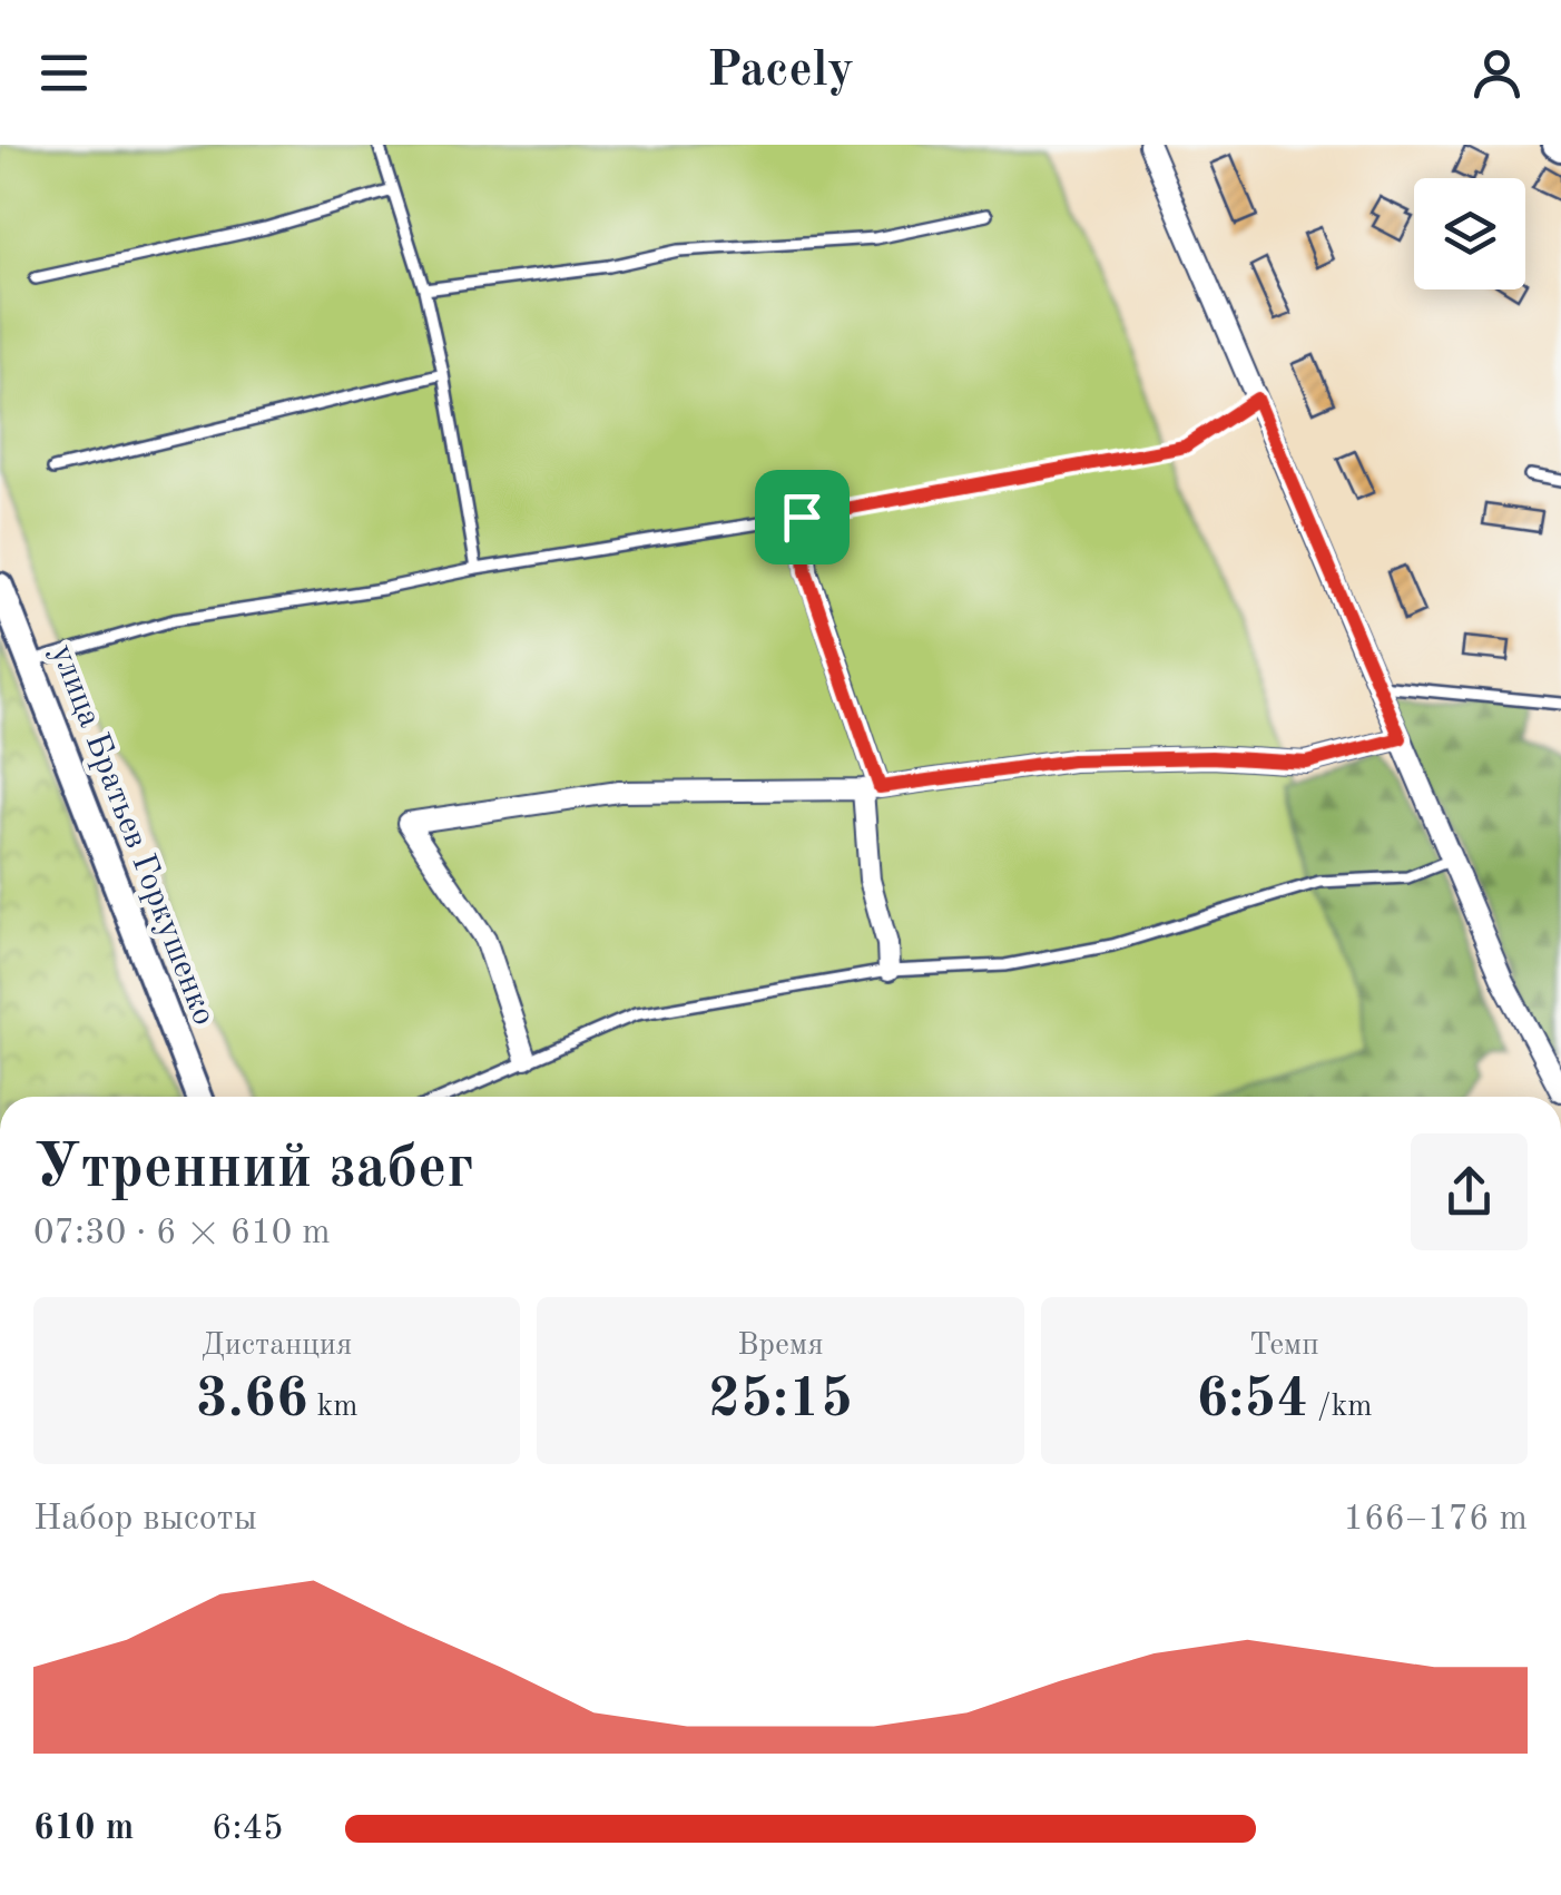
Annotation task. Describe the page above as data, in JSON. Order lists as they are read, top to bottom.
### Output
{
  "streets": {
    "street": ["улица Братьев Горкушенко"]
  },
  "page": {
    "header": "Pacely",
    "heading": ["Утренний забег", "07:30 · 6 × 610 m"],
    "stats": [
      ["Дистанция", "3.66 km"],
      ["Время", "25:15"],
      ["Темп", "6:54 /km"]
    ],
    "chart": ["Набор высоты", "166–176 m"],
    "list": [
      {
        "name": "610 m",
        "note": "6:45"
      }
    ]
  }
}
